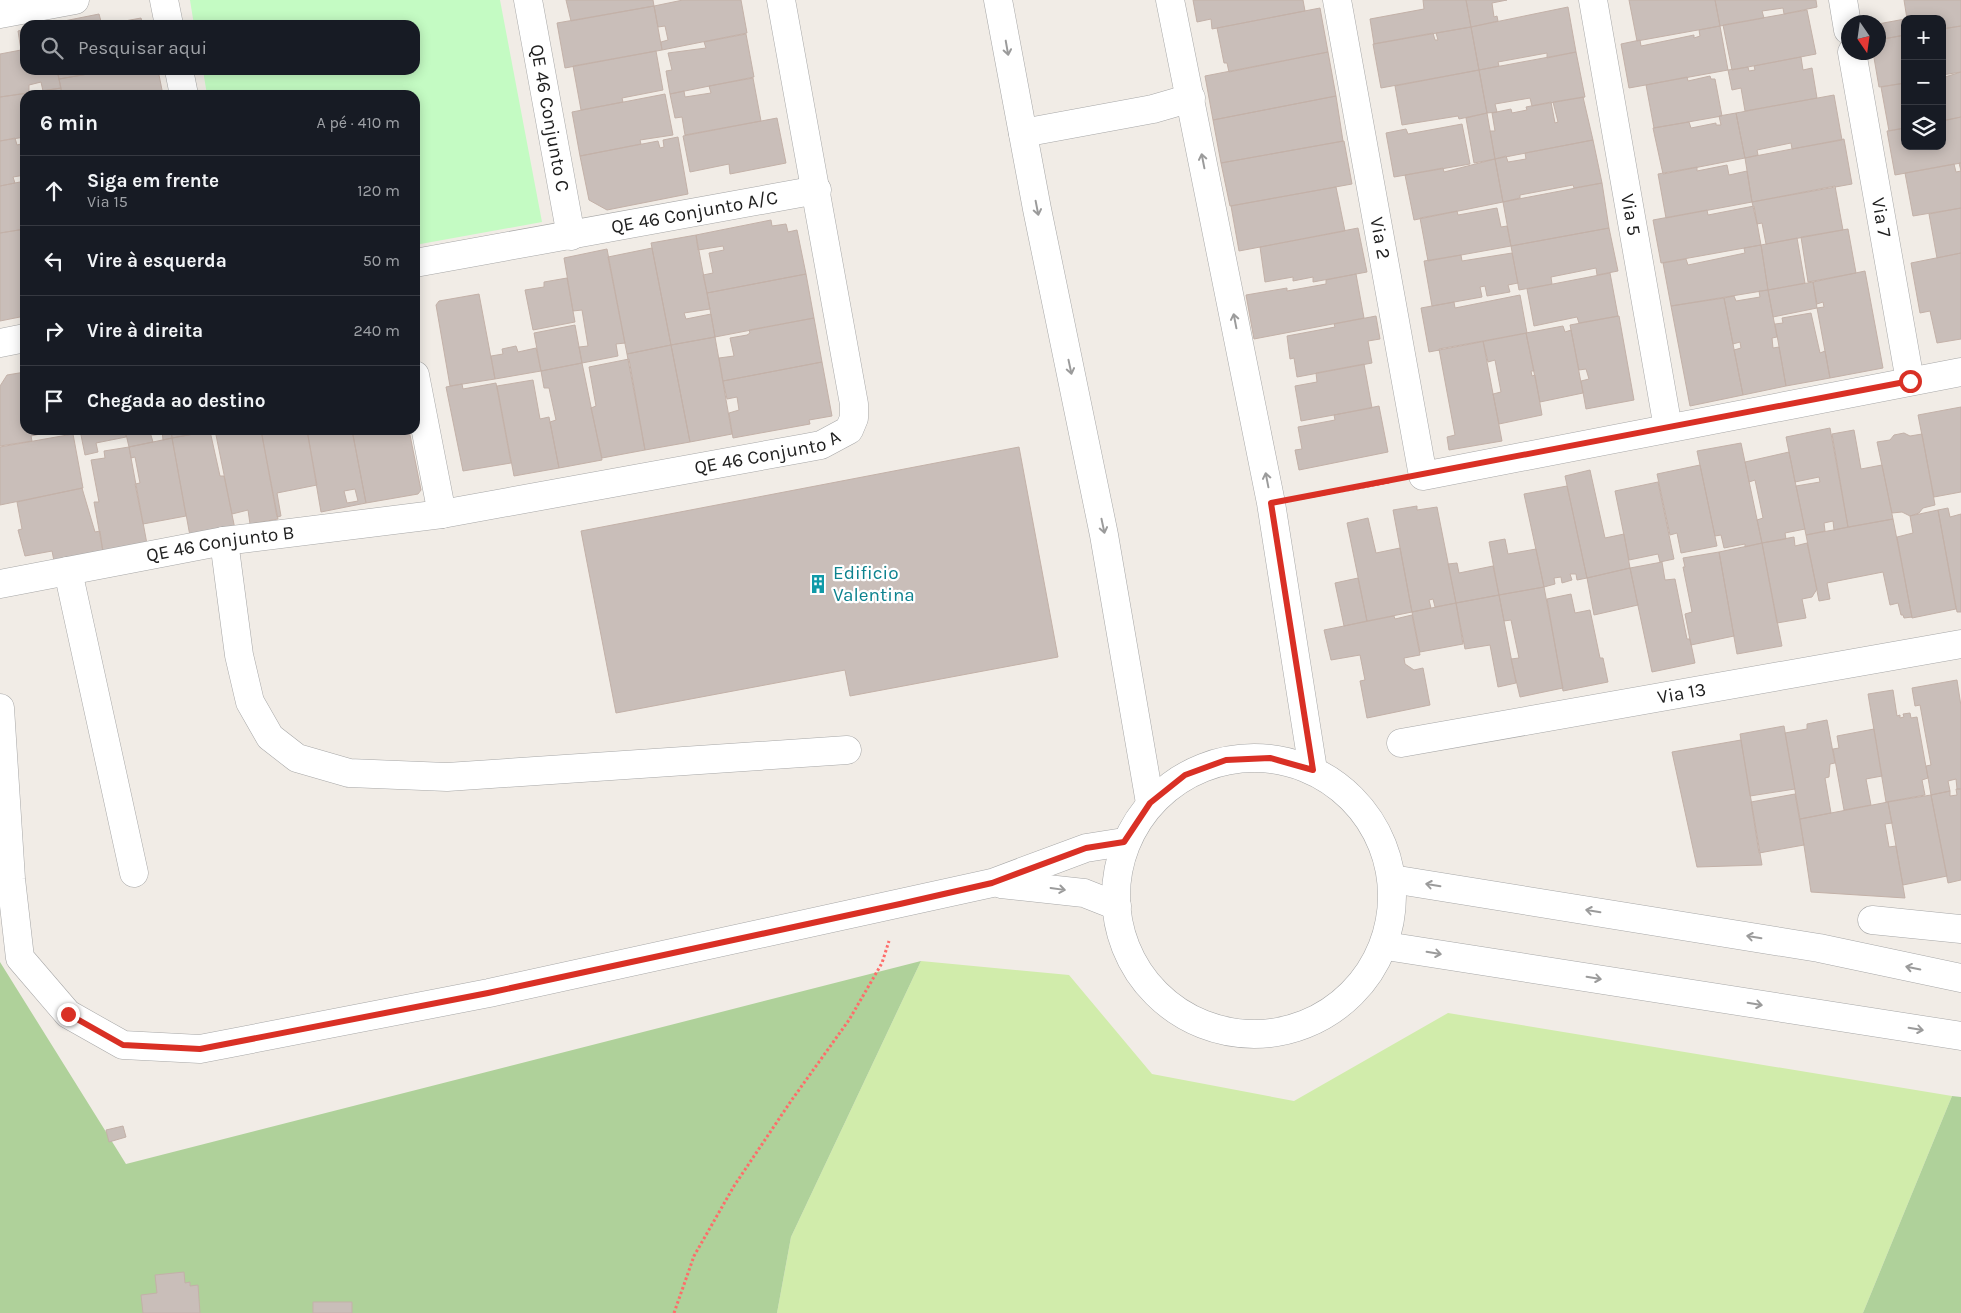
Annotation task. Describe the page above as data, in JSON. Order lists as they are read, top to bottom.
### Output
{
  "streets": {
    "street": [
      "QE 46 Conjunto C",
      "QE 46 Conjunto A/C",
      "Via 5",
      "Via 7",
      "Via 2",
      "QE 46 Conjunto A",
      "QE 46 Conjunto B",
      "Via 13"
    ]
  },
  "crossings": [
    ["QE 46 Conjunto C", "QE 46 Conjunto A/C"],
    ["QE 46 Conjunto A/C", "QE 46 Conjunto A"],
    ["QE 46 Conjunto A", "QE 46 Conjunto B"]
  ],
  "places": {
    "building": ["Edificio Valentina"]
  },
  "north": "bottom",
  "page": {
    "map_buttons": ["+", "−"],
    "search": "Pesquisar aqui",
    "heading": ["6 min", "A pé · 410 m"],
    "list": [
      ["Siga em frente", "Via 15", "120 m"],
      ["Vire à esquerda", "50 m"],
      ["Vire à direita", "240 m"],
      "Chegada ao destino"
    ]
  }
}
